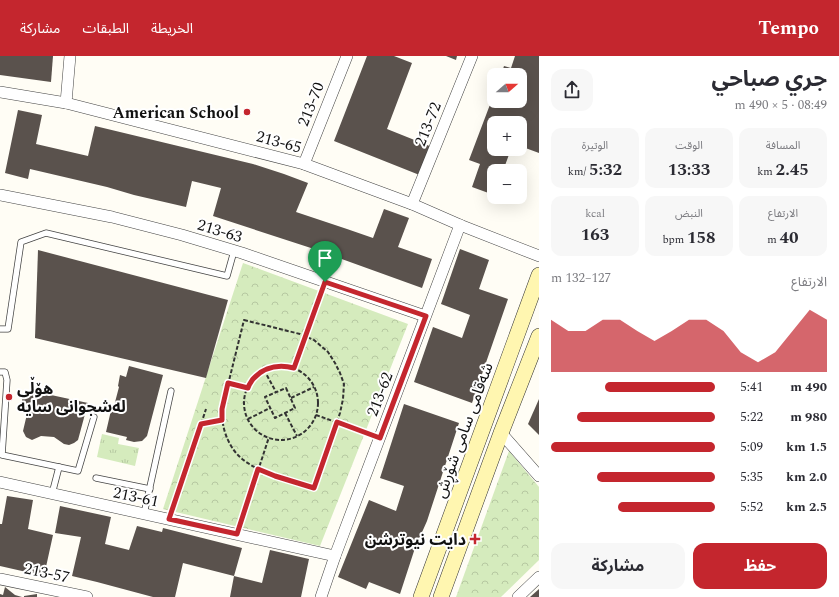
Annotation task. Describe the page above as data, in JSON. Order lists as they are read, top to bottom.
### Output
{
  "streets": {
    "main road": ["شەقامی سامی شۆڕش"],
    "street": [
      "213-70",
      "213-72",
      "213-65",
      "213-63",
      "213-62",
      "213-61",
      "213-57"
    ]
  },
  "crossings": [
    ["213-70", "213-65"],
    ["213-72", "213-65"],
    ["213-65", "213-62"],
    ["213-63", "213-62"],
    ["213-62", "213-61"]
  ],
  "places": {
    "other": ["American School", "هۆڵی لەشجوانی سایە"],
    "health": ["دايت نيوترشن"]
  },
  "north": "right",
  "page": {
    "header": "Tempo",
    "nav": ["الخريطة", "الطبقات", "مشاركة"],
    "heading": ["جري صباحي", "08:49 · 5 × 490 m"],
    "map_buttons": ["+", "−"],
    "stats": [
      ["المسافة", "2.45 km"],
      ["الوقت", "13:33"],
      ["الوتيرة", "5:32 /km"],
      ["الارتفاع", "40 m"],
      ["النبض", "158 bpm"],
      ["kcal", "163"]
    ],
    "chart": ["الارتفاع", "127–132 m"],
    "list": [
      {
        "name": "490 m",
        "note": "5:41"
      },
      {
        "name": "980 m",
        "note": "5:22"
      },
      {
        "name": "1.5 km",
        "note": "5:09"
      },
      {
        "name": "2.0 km",
        "note": "5:35"
      },
      {
        "name": "2.5 km",
        "note": "5:52"
      }
    ],
    "buttons": ["حفظ", "مشاركة"]
  }
}
